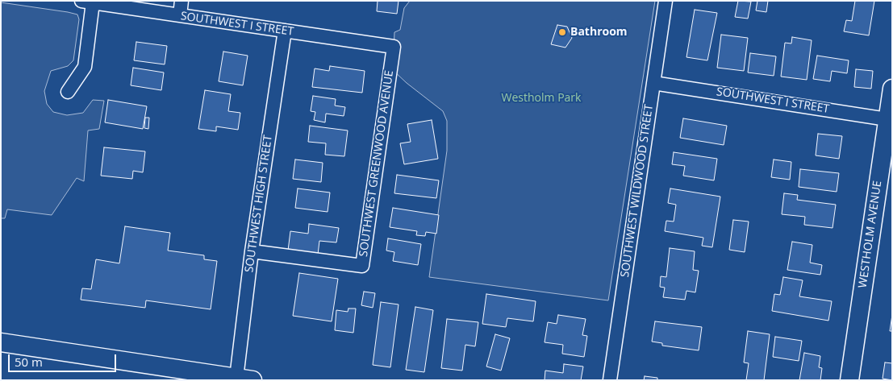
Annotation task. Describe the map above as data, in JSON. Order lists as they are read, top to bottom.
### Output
{
  "streets": {
    "street": [
      "SOUTHWEST I STREET",
      "SOUTHWEST GREENWOOD AVENUE",
      "SOUTHWEST WILDWOOD STREET",
      "SOUTHWEST HIGH STREET",
      "WESTHOLM AVENUE"
    ]
  },
  "crossings": [
    ["SOUTHWEST I STREET", "SOUTHWEST GREENWOOD AVENUE"],
    ["SOUTHWEST I STREET", "SOUTHWEST WILDWOOD STREET"],
    ["SOUTHWEST I STREET", "SOUTHWEST HIGH STREET"],
    ["SOUTHWEST I STREET", "WESTHOLM AVENUE"],
    ["SOUTHWEST GREENWOOD AVENUE", "SOUTHWEST HIGH STREET"]
  ],
  "parks": ["Westholm Park"],
  "places": ["Bathroom"],
  "scale_bar": "50 m"
}
